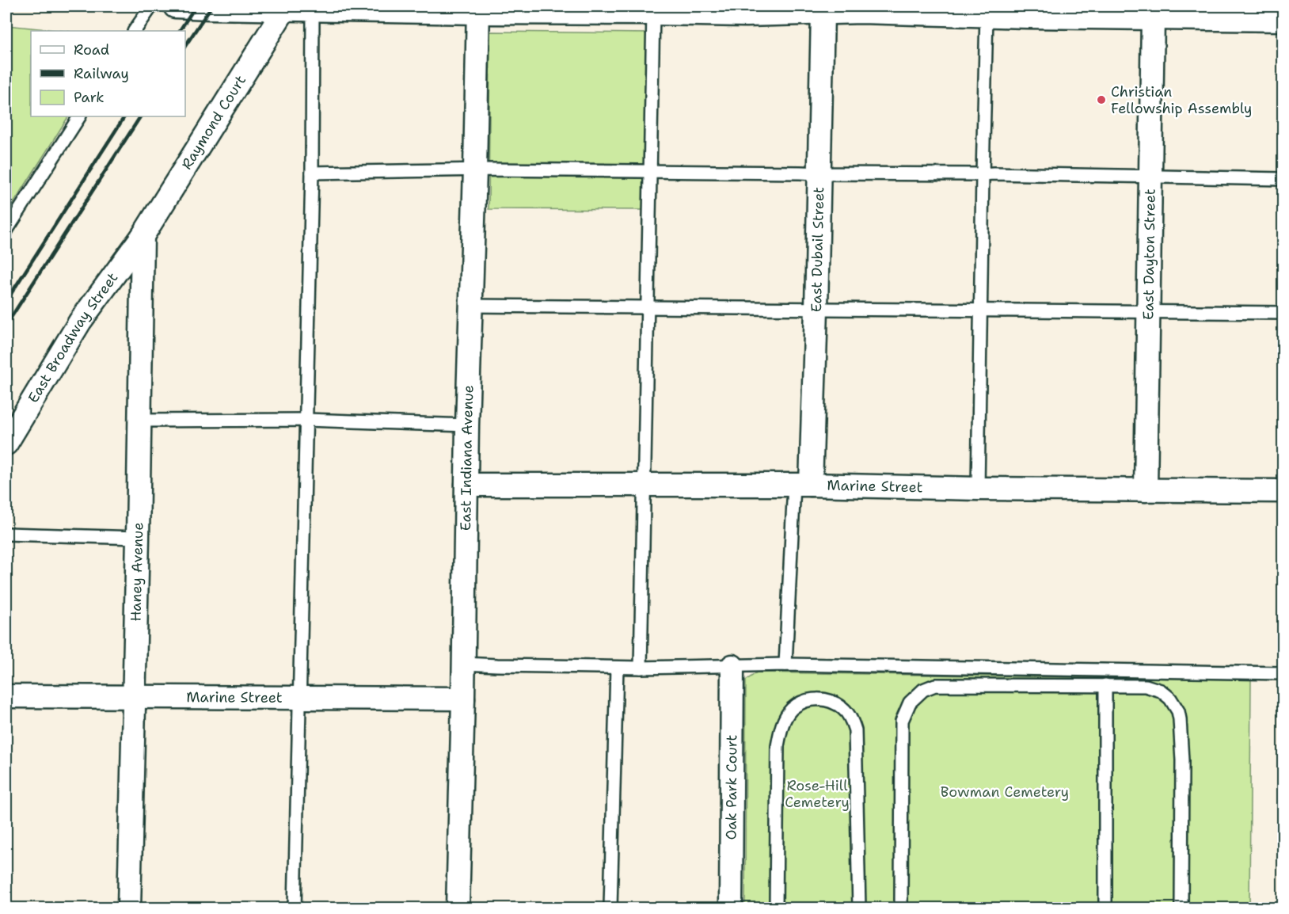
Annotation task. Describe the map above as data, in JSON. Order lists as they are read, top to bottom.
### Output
{
  "streets": {
    "street": [
      "Raymond Court",
      "East Dubail Street",
      "East Dayton Street",
      "East Broadway Street",
      "East Indiana Avenue",
      "Marine Street",
      "Haney Avenue",
      "Oak Park Court"
    ]
  },
  "crossings": [
    ["Raymond Court", "East Broadway Street"],
    ["Raymond Court", "Haney Avenue"],
    ["East Dubail Street", "Marine Street"],
    ["East Dayton Street", "Marine Street"],
    ["East Broadway Street", "Haney Avenue"],
    ["East Indiana Avenue", "Marine Street"],
    ["Marine Street", "Haney Avenue"]
  ],
  "parks": ["Rose-Hill Cemetery", "Bowman Cemetery"],
  "places": ["Christian Fellowship Assembly"],
  "legend": ["Road", "Railway", "Park"]
}
